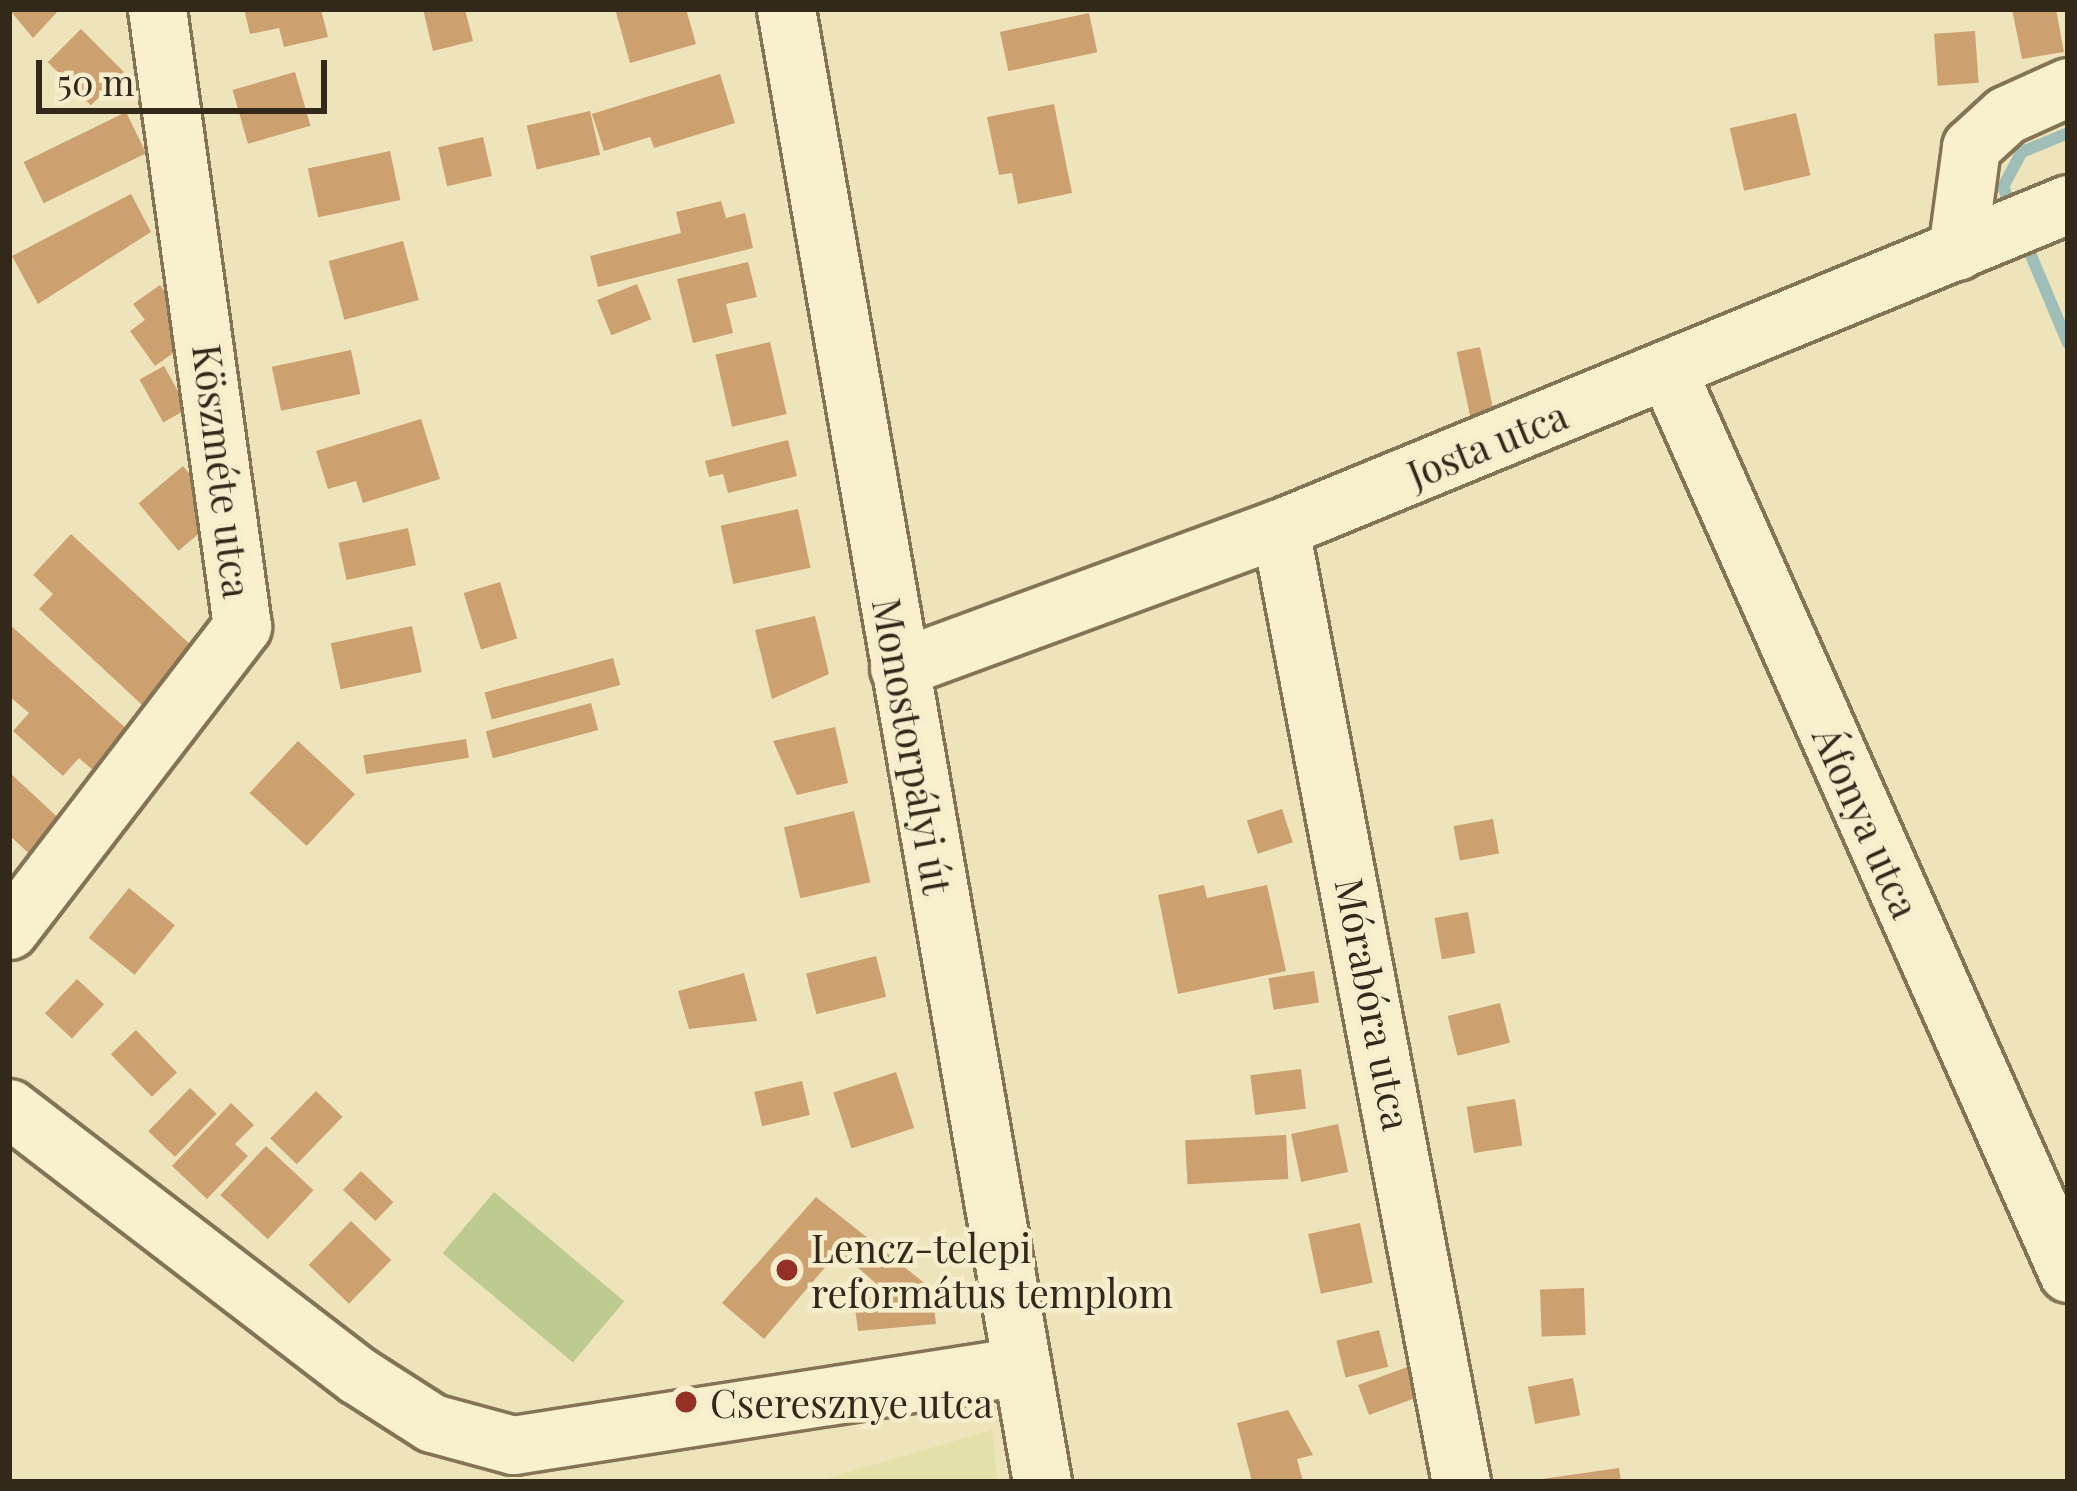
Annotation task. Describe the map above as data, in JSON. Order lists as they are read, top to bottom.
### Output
{
  "streets": {
    "street": [
      "Josta utca",
      "Köszméte utca",
      "Monostorpályi út",
      "Áfonya utca",
      "Mórabóra utca"
    ]
  },
  "crossings": [
    ["Josta utca", "Monostorpályi út"],
    ["Josta utca", "Áfonya utca"],
    ["Josta utca", "Mórabóra utca"]
  ],
  "places": ["Lencz-telepi református templom", "Cseresznye utca"],
  "scale_bar": "50 m"
}
